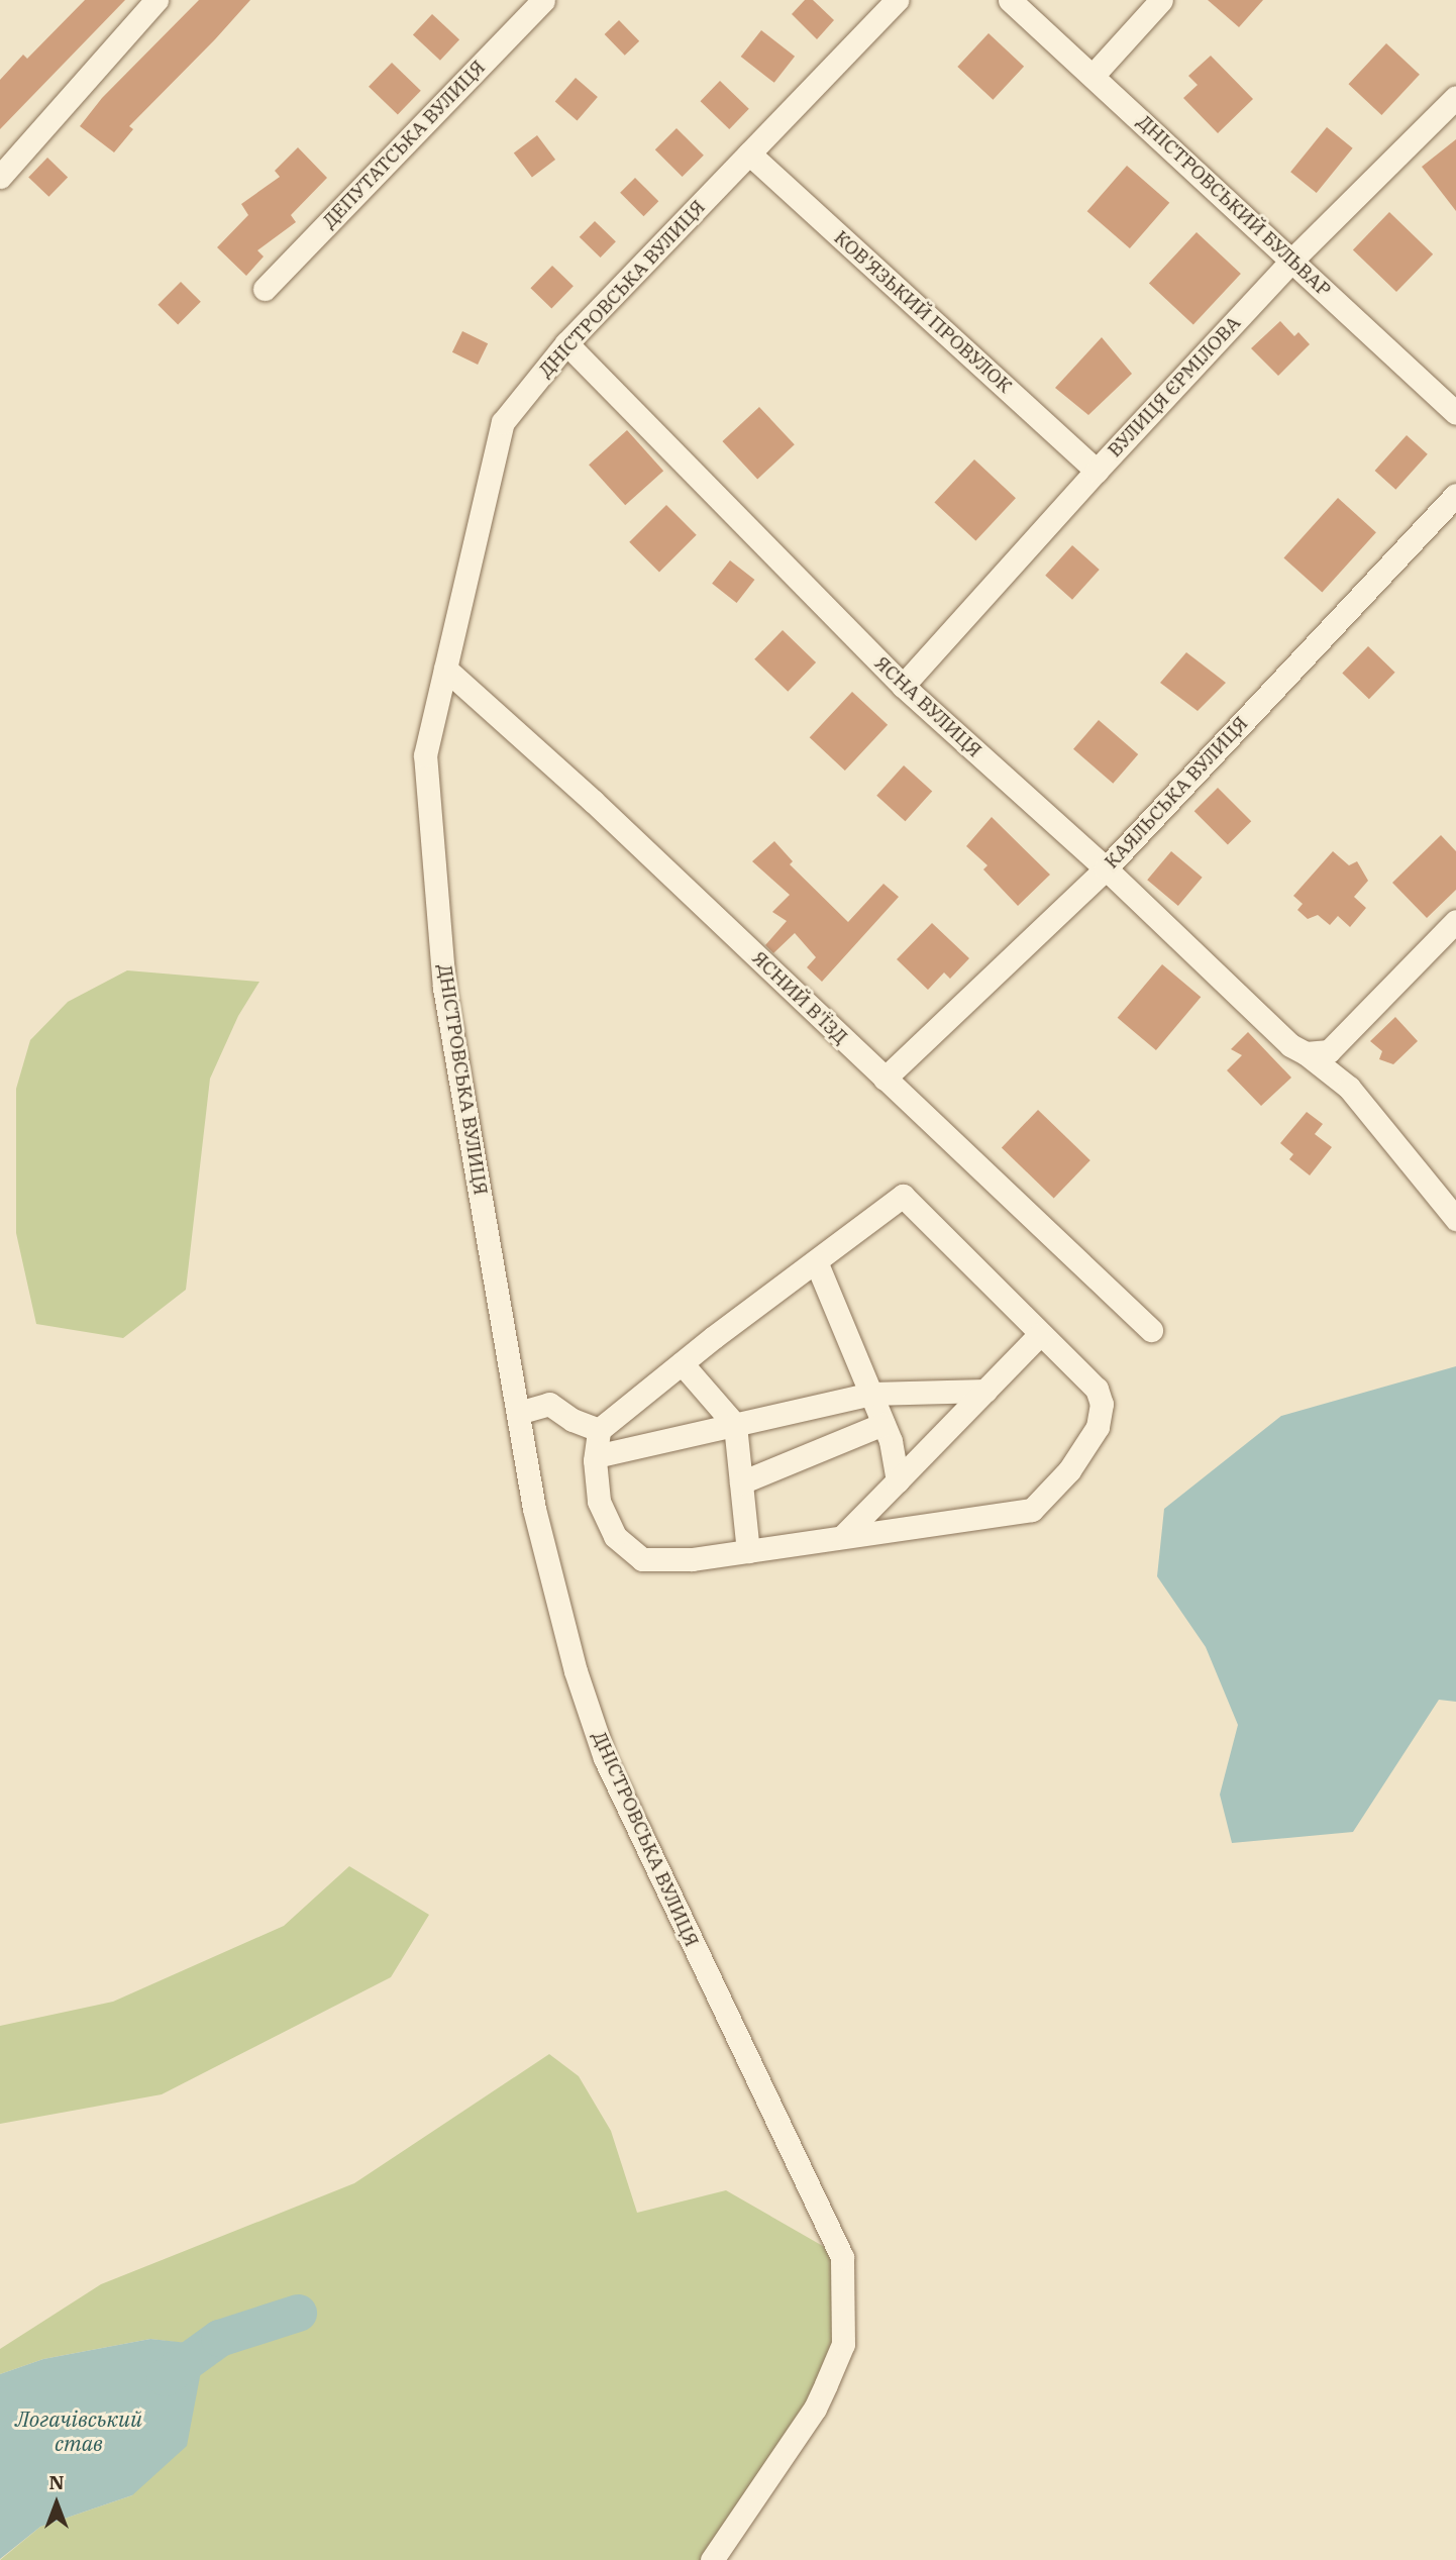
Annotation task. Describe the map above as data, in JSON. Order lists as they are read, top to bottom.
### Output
{
  "streets": {
    "street": [
      "ДЕПУТАТСЬКА ВУЛИЦЯ",
      "ДНІСТРОВСЬКИЙ БУЛЬВАР",
      "ДНІСТРОВСЬКА ВУЛИЦЯ",
      "КОВ'ЯЗЬКИЙ ПРОВУЛОК",
      "ВУЛИЦЯ ЄРМІЛОВА",
      "ЯСНА ВУЛИЦЯ",
      "КАЯЛЬСЬКА ВУЛИЦЯ",
      "ЯСНИЙ В'ЇЗД"
    ]
  },
  "crossings": [
    ["ДНІСТРОВСЬКИЙ БУЛЬВАР", "ВУЛИЦЯ ЄРМІЛОВА"],
    ["ДНІСТРОВСЬКА ВУЛИЦЯ", "КОВ'ЯЗЬКИЙ ПРОВУЛОК"],
    ["ДНІСТРОВСЬКА ВУЛИЦЯ", "ЯСНА ВУЛИЦЯ"],
    ["ДНІСТРОВСЬКА ВУЛИЦЯ", "ЯСНИЙ В'ЇЗД"],
    ["КОВ'ЯЗЬКИЙ ПРОВУЛОК", "ВУЛИЦЯ ЄРМІЛОВА"],
    ["ВУЛИЦЯ ЄРМІЛОВА", "ЯСНА ВУЛИЦЯ"],
    ["ЯСНА ВУЛИЦЯ", "КАЯЛЬСЬКА ВУЛИЦЯ"],
    ["КАЯЛЬСЬКА ВУЛИЦЯ", "ЯСНИЙ В'ЇЗД"]
  ],
  "water": ["Логачівський став"],
  "north": "top"
}
